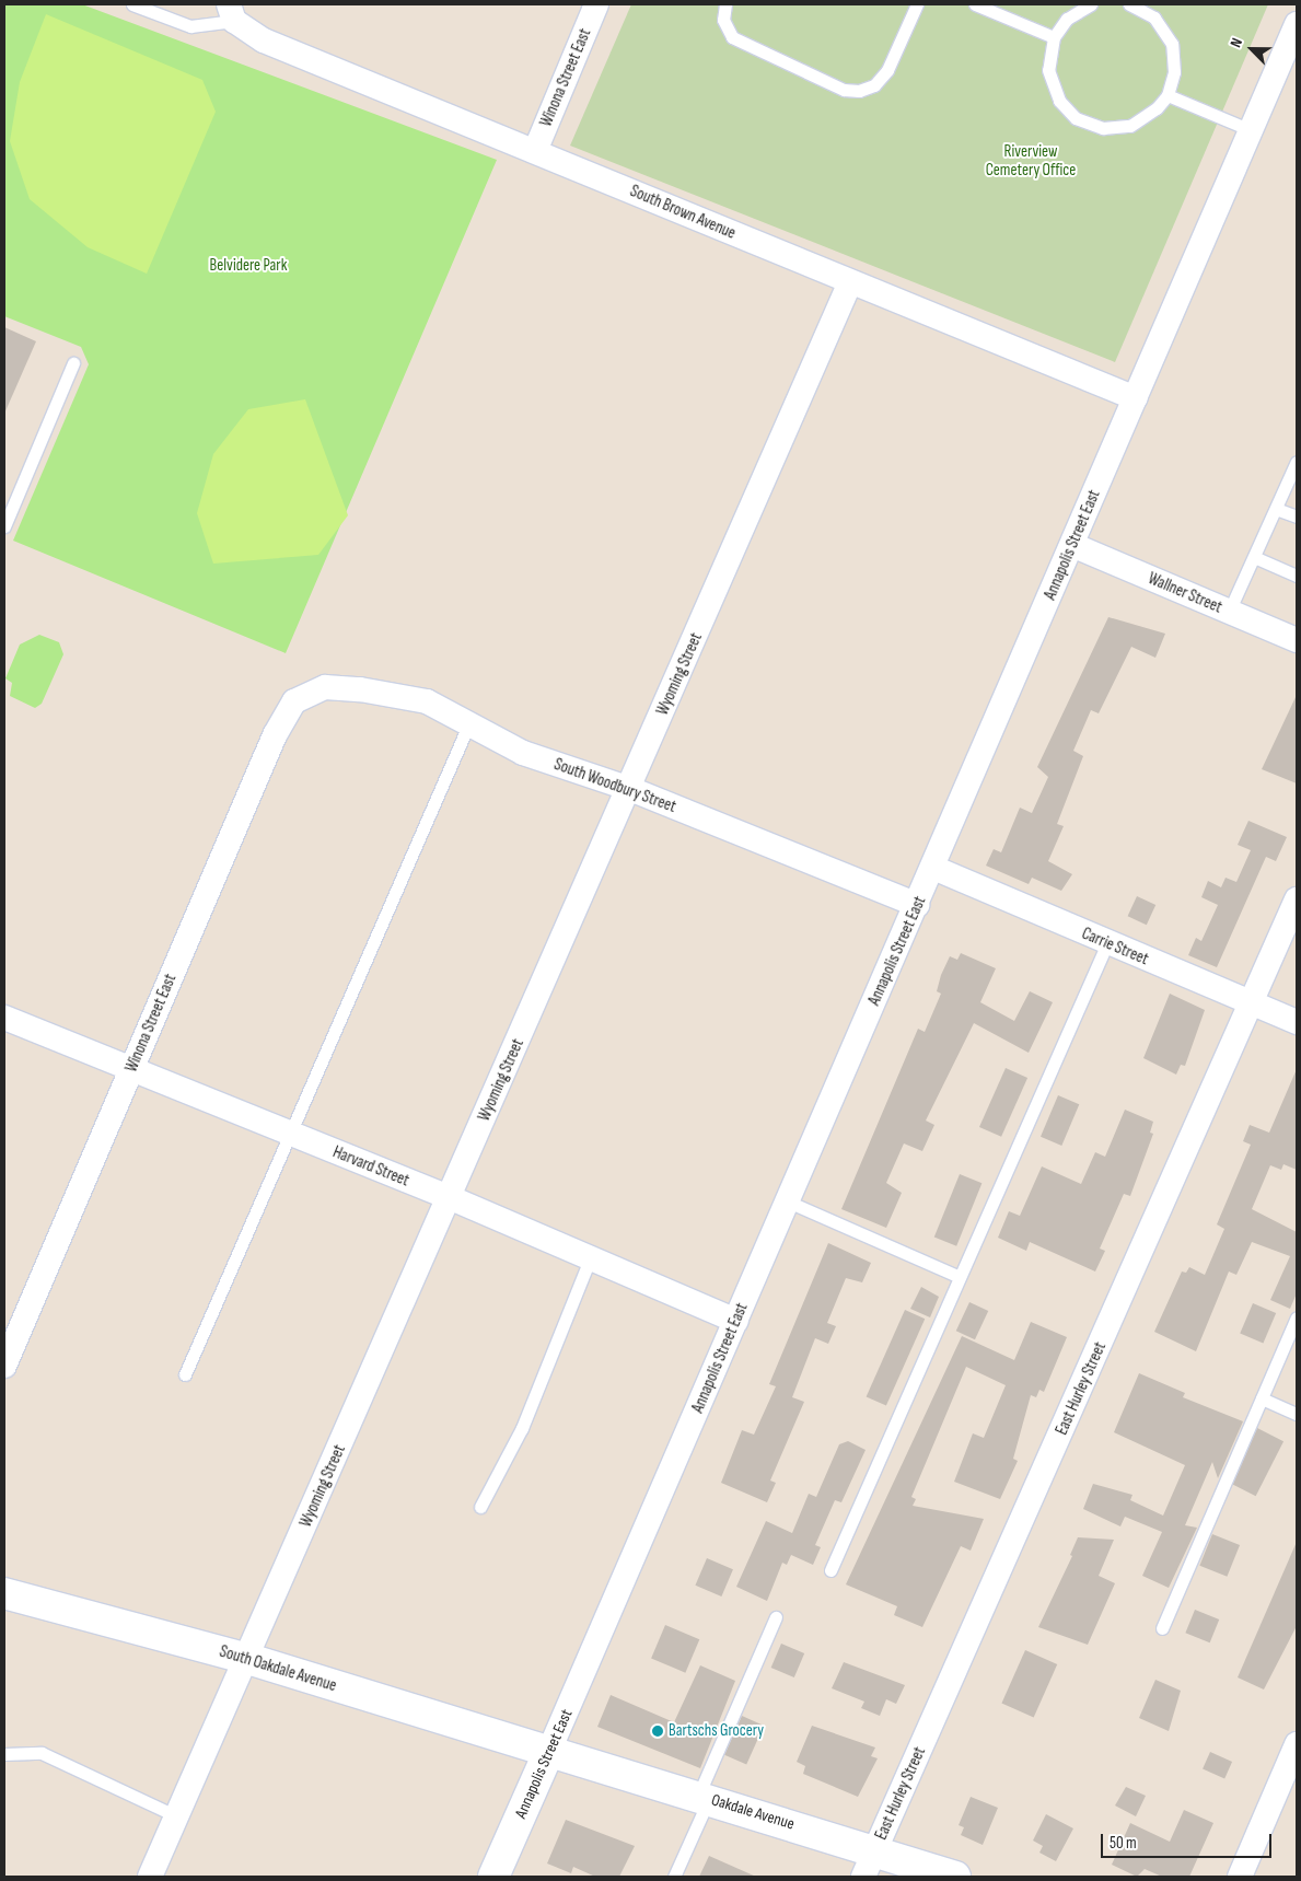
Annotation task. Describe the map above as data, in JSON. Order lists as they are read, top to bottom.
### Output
{
  "streets": {
    "street": [
      "Winona Street East",
      "South Brown Avenue",
      "Annapolis Street East",
      "Wallner Street",
      "Wyoming Street",
      "South Woodbury Street",
      "Carrie Street",
      "Harvard Street",
      "East Hurley Street",
      "South Oakdale Avenue",
      "Oakdale Avenue"
    ]
  },
  "crossings": [
    ["Winona Street East", "South Brown Avenue"],
    ["Winona Street East", "South Woodbury Street"],
    ["Winona Street East", "Harvard Street"],
    ["South Brown Avenue", "Annapolis Street East"],
    ["South Brown Avenue", "Wyoming Street"],
    ["Annapolis Street East", "Wallner Street"],
    ["Annapolis Street East", "South Woodbury Street"],
    ["Annapolis Street East", "Carrie Street"],
    ["Annapolis Street East", "Harvard Street"],
    ["Annapolis Street East", "South Oakdale Avenue"],
    ["Annapolis Street East", "Oakdale Avenue"],
    ["Wyoming Street", "South Woodbury Street"],
    ["Wyoming Street", "Harvard Street"],
    ["Wyoming Street", "South Oakdale Avenue"],
    ["Carrie Street", "East Hurley Street"],
    ["East Hurley Street", "Oakdale Avenue"],
    ["South Oakdale Avenue", "Oakdale Avenue"]
  ],
  "parks": ["Riverview Cemetery Office", "Belvidere Park"],
  "places": ["Bartschs Grocery"],
  "scale_bar": "50 m",
  "north": "top left"
}
